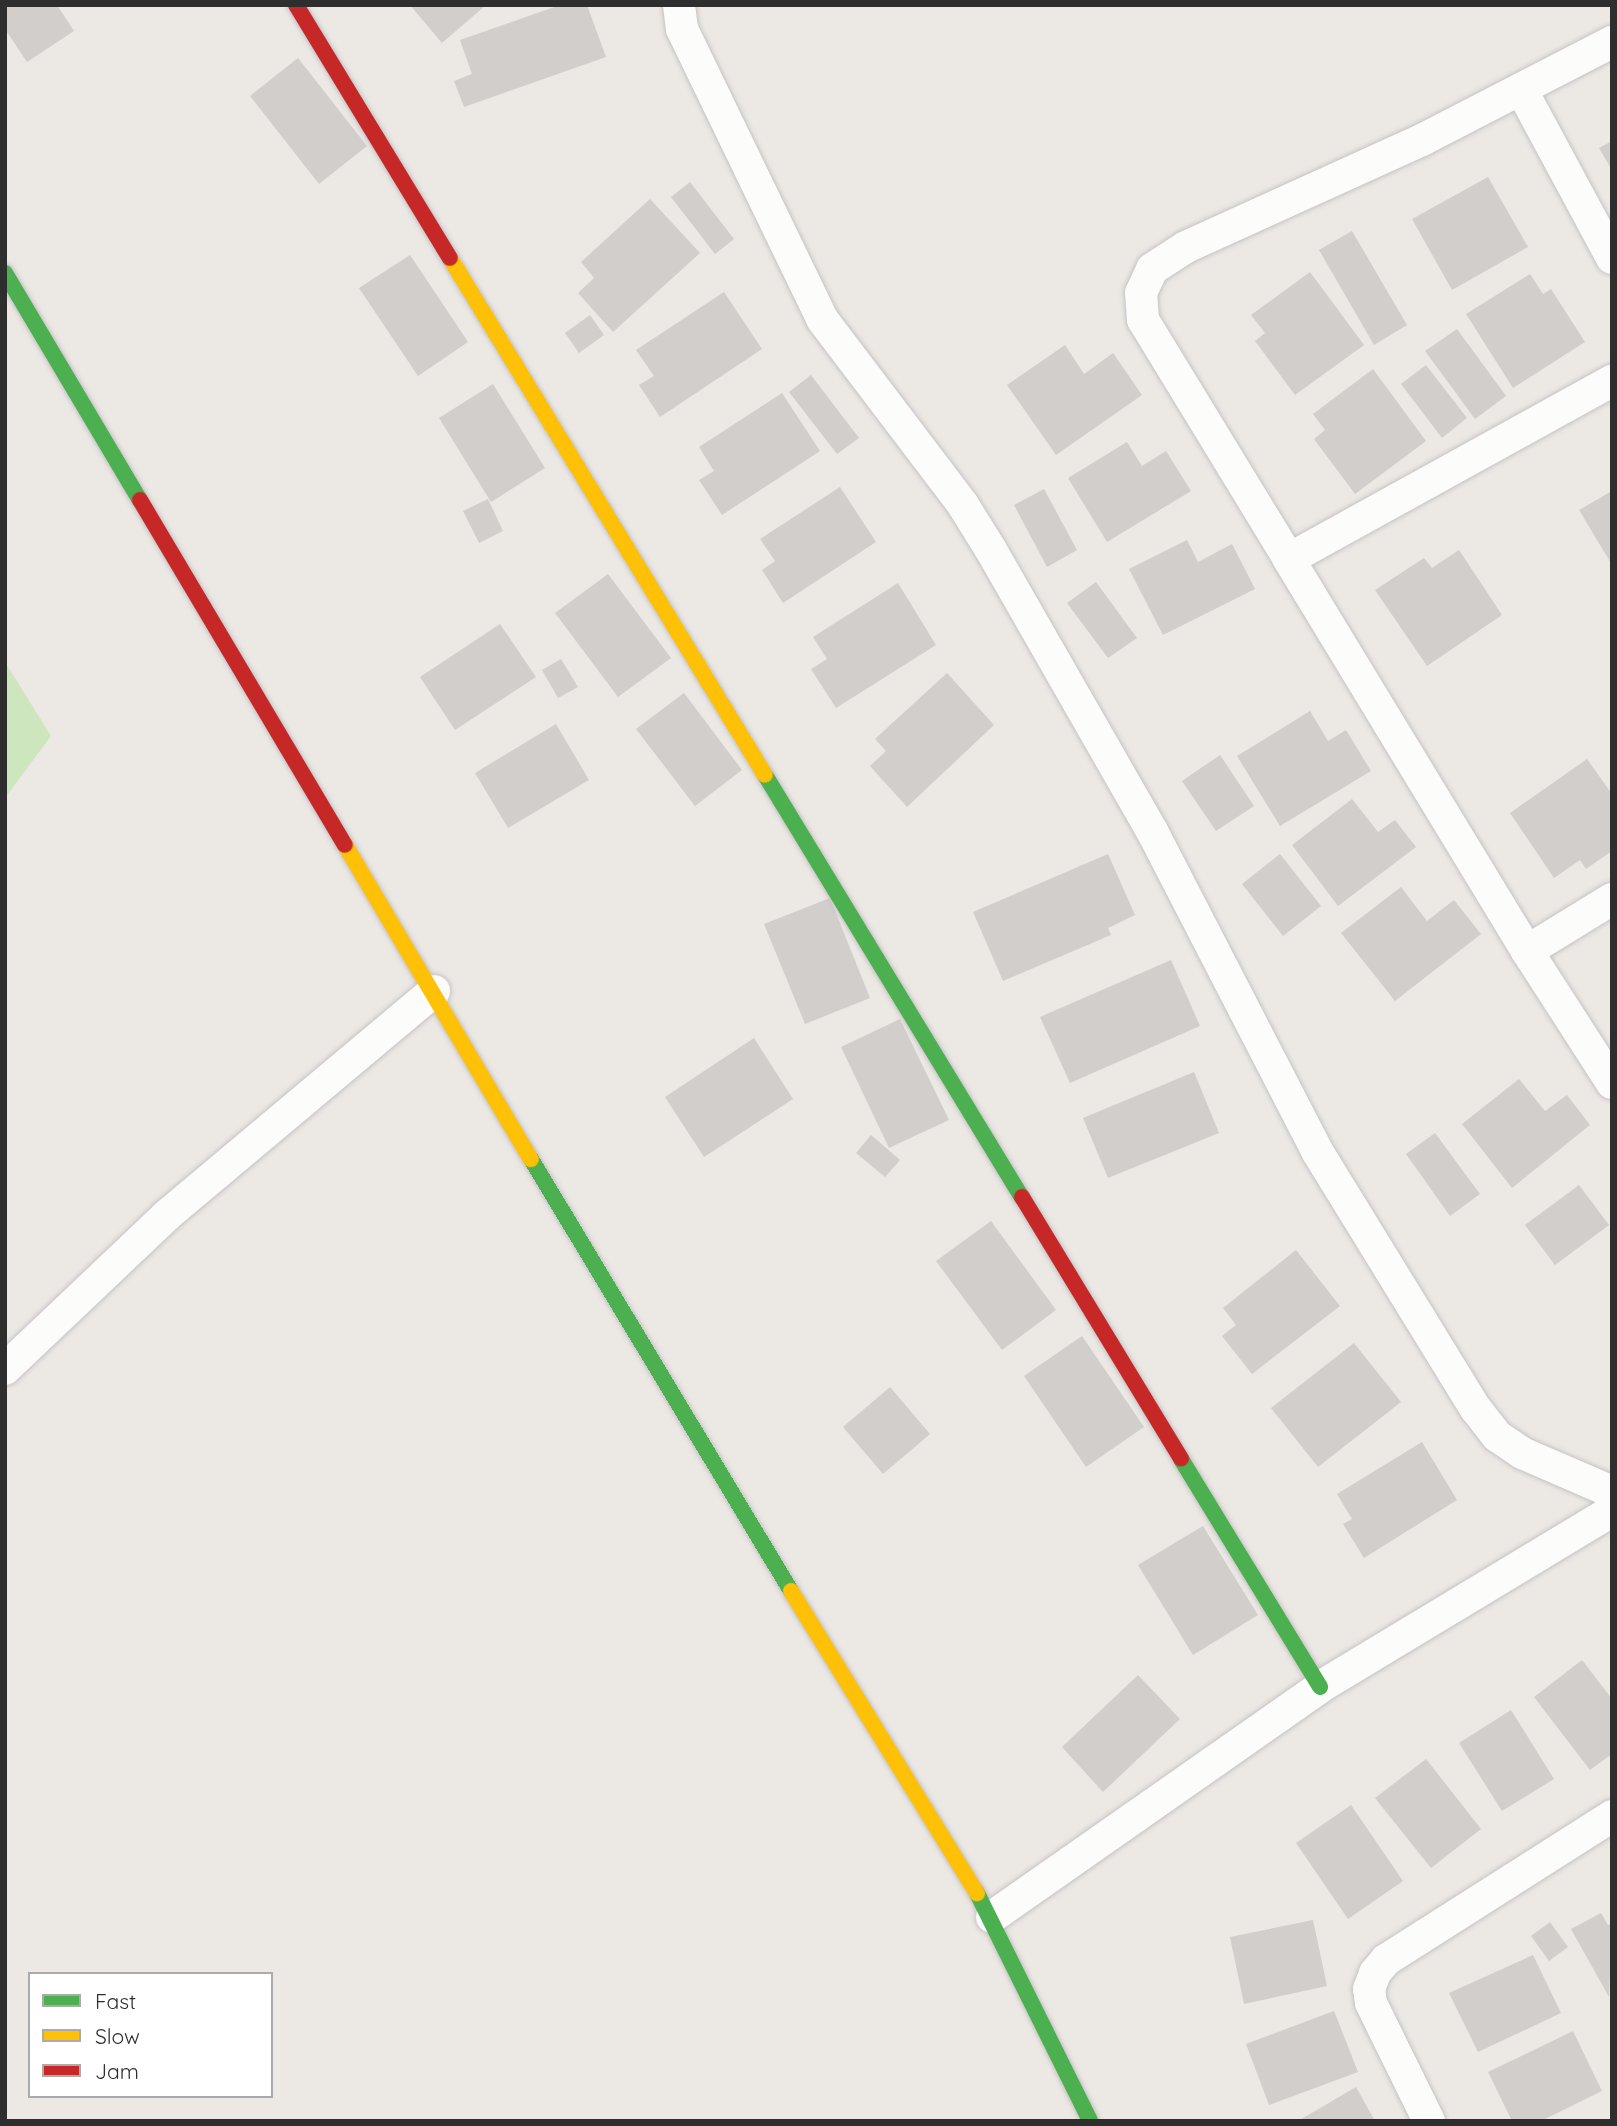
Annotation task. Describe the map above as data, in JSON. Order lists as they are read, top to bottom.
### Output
{
  "legend": ["Fast", "Slow", "Jam"]
}
